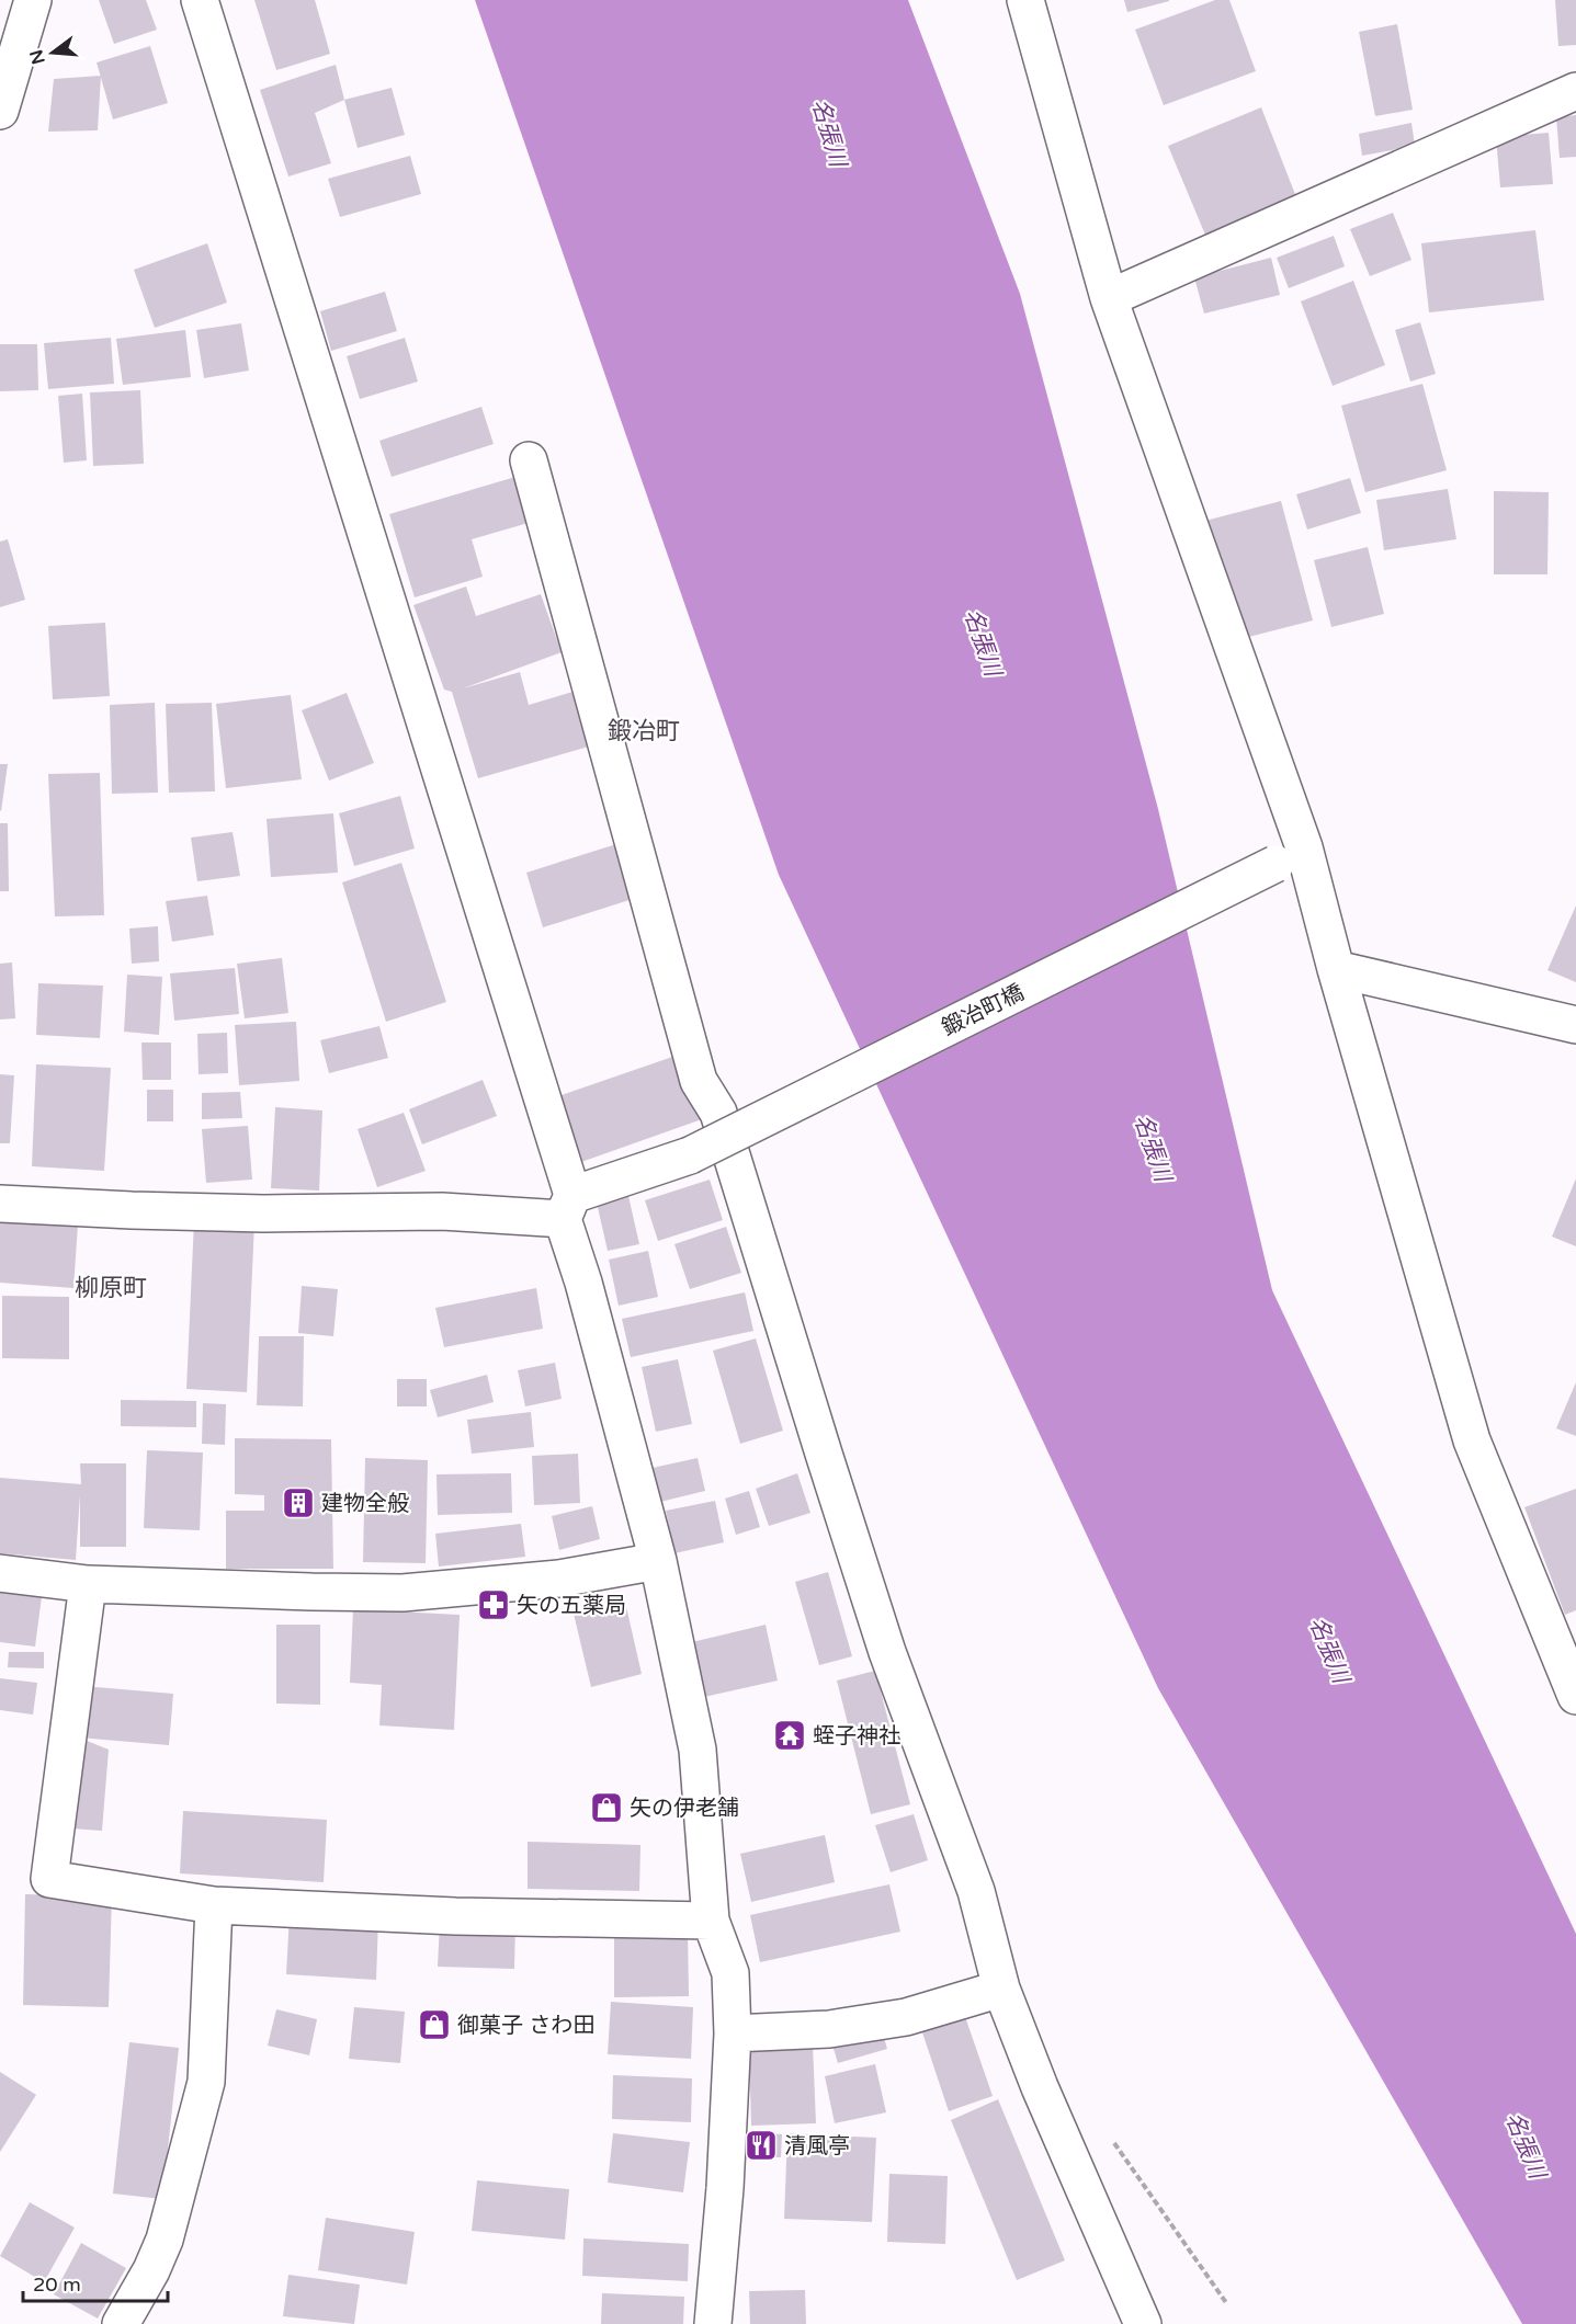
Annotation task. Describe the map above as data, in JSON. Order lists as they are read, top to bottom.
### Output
{
  "streets": {
    "street": ["鍛冶町橋"]
  },
  "districts": ["鍛冶町", "柳原町"],
  "water": ["名張川"],
  "places": {
    "building": ["建物全般"],
    "pharmacy": ["矢の五薬局"],
    "temple": ["蛭子神社"],
    "shop": ["矢の伊老舗", "御菓子 さわ田"],
    "restaurant": ["清風亭"]
  },
  "scale_bar": "20 m",
  "north": "left"
}
